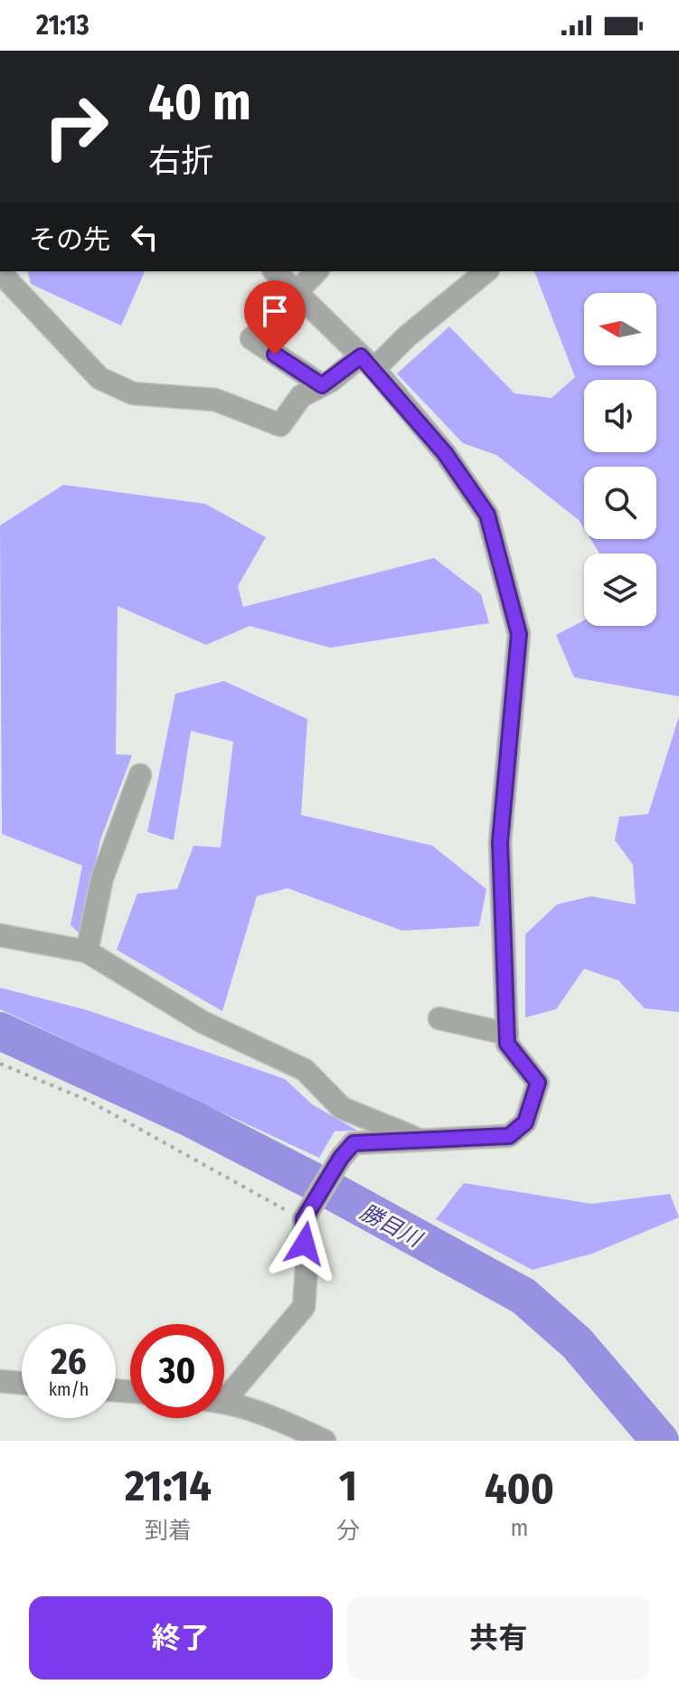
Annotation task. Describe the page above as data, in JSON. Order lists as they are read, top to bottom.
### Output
{
  "water": ["勝目川"],
  "north": "left",
  "page": {
    "status": "21:13",
    "turn": ["40 m", "右折"],
    "then": "その先",
    "speed": "26 km/h",
    "limit": "30",
    "eta": [
      "21:14",
      "到着",
      "1",
      "分",
      "400",
      "m"
    ],
    "buttons": ["終了", "共有"]
  }
}
